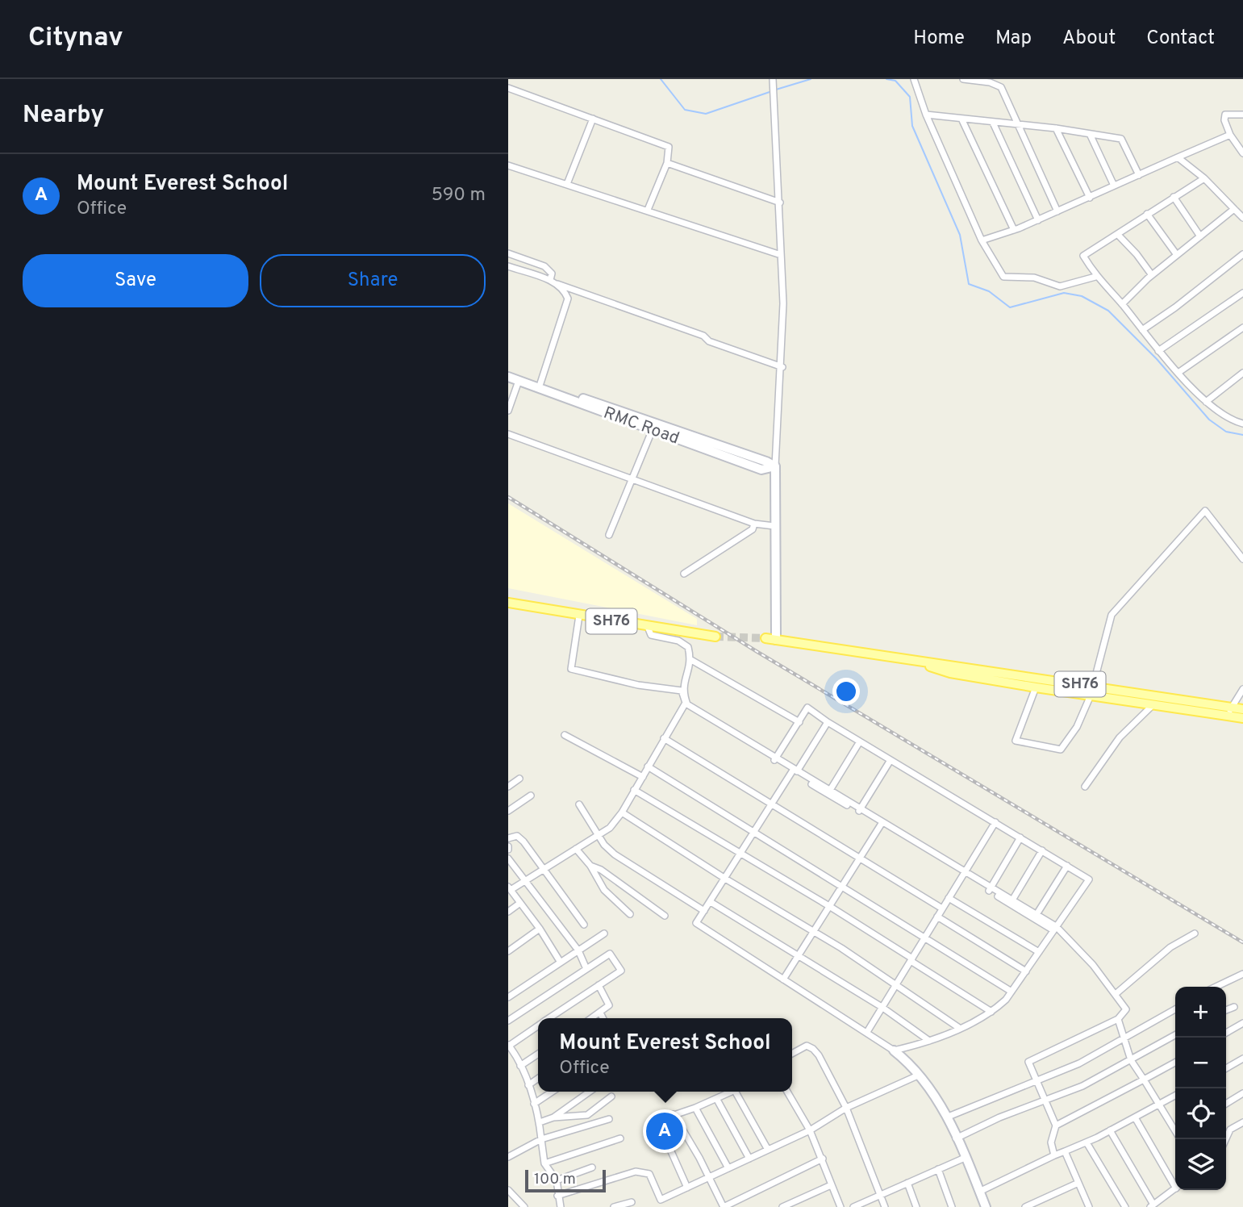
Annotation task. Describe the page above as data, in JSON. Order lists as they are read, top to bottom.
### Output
{
  "streets": {
    "main road": ["SH76"],
    "street": ["RMC Road"]
  },
  "scale_bar": "100 m",
  "page": {
    "header": "Citynav",
    "nav": [
      "Home",
      "Map",
      "About",
      "Contact"
    ],
    "heading": "Nearby",
    "list": [
      {
        "mark": "A",
        "name": "Mount Everest School",
        "note": "Office",
        "value": "590 m"
      }
    ],
    "buttons": ["Save", "Share"],
    "map_buttons": ["+", "−"],
    "popup": ["Mount Everest School", "Office"],
    "pins": "A",
    "scale": "100 m"
  }
}
